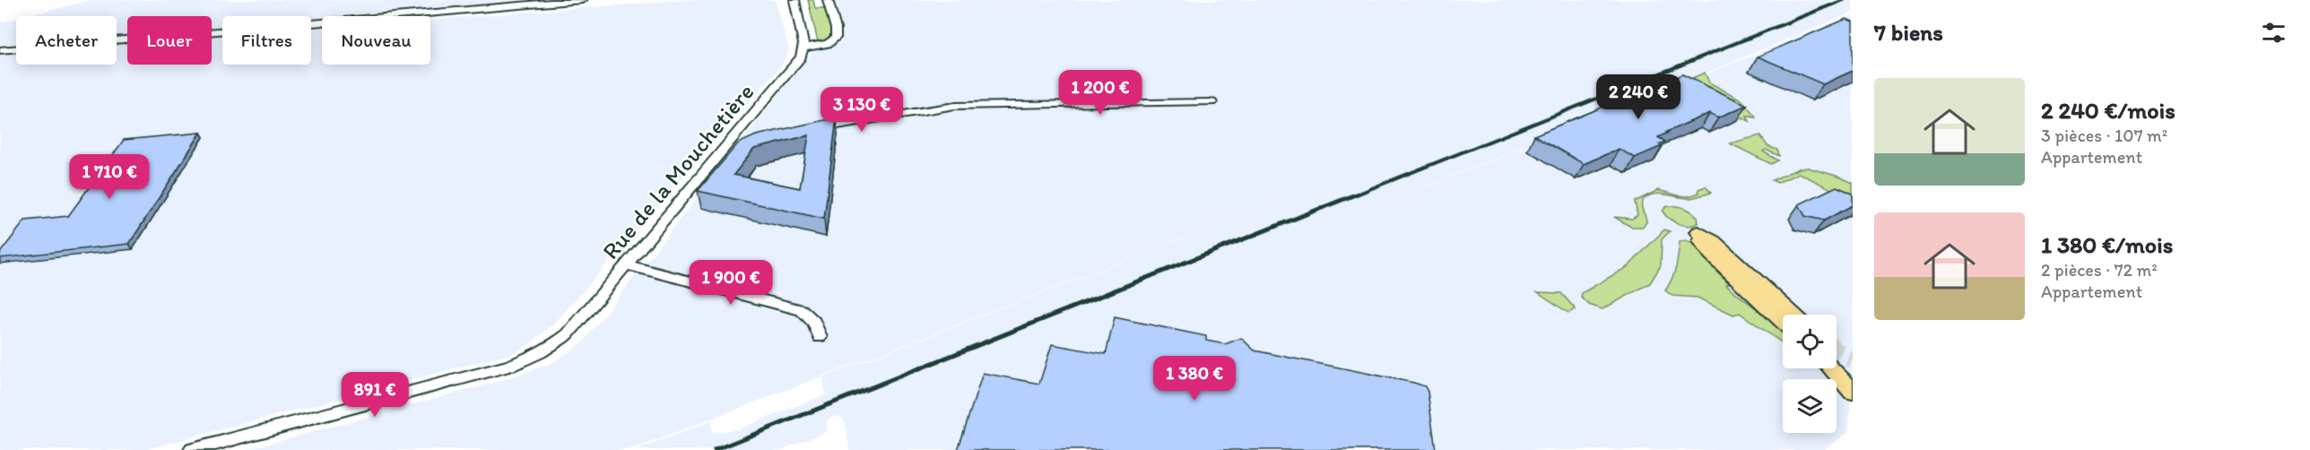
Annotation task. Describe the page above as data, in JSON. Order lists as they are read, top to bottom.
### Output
{
  "streets": {
    "street": ["Rue de la Mouchetière"]
  },
  "page": {
    "heading": "7 biens",
    "chip": [
      "Acheter",
      "Louer",
      "Filtres",
      "Nouveau"
    ],
    "list": [
      {
        "name": "2 240 €/mois",
        "note": "3 pièces · 107 m² · Appartement"
      },
      {
        "name": "1 380 €/mois",
        "note": "2 pièces · 72 m² · Appartement"
      }
    ],
    "price": [
      "1 200 €",
      "2 240 €",
      "3 130 €",
      "1 710 €",
      "1 900 €",
      "1 380 €",
      "891 €"
    ]
  }
}
